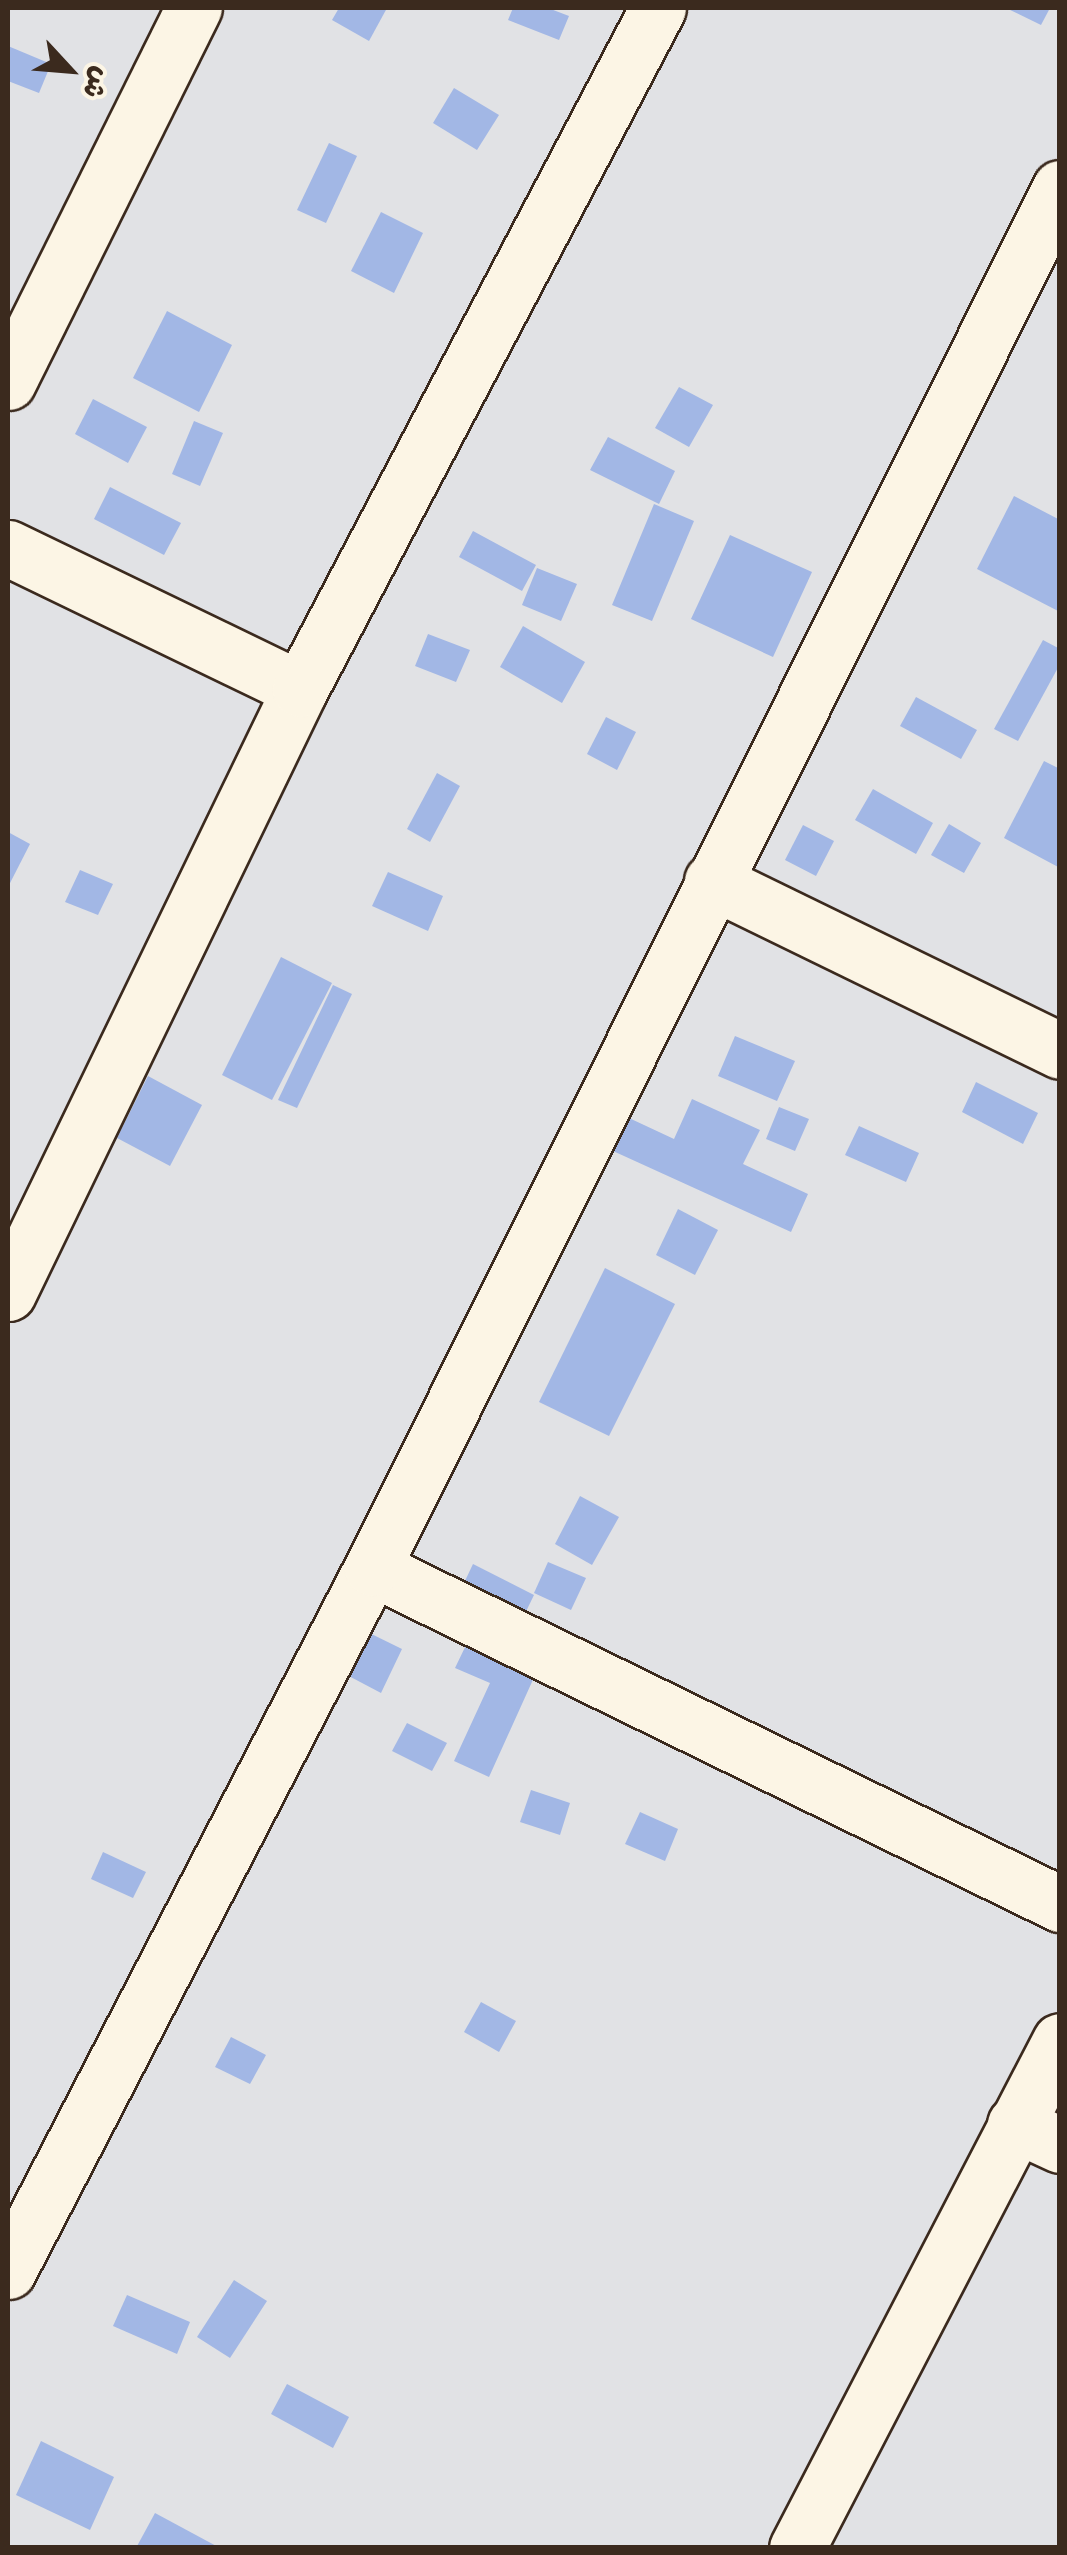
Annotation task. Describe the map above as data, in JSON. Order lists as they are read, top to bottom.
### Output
{
  "north": "bottom right"
}
